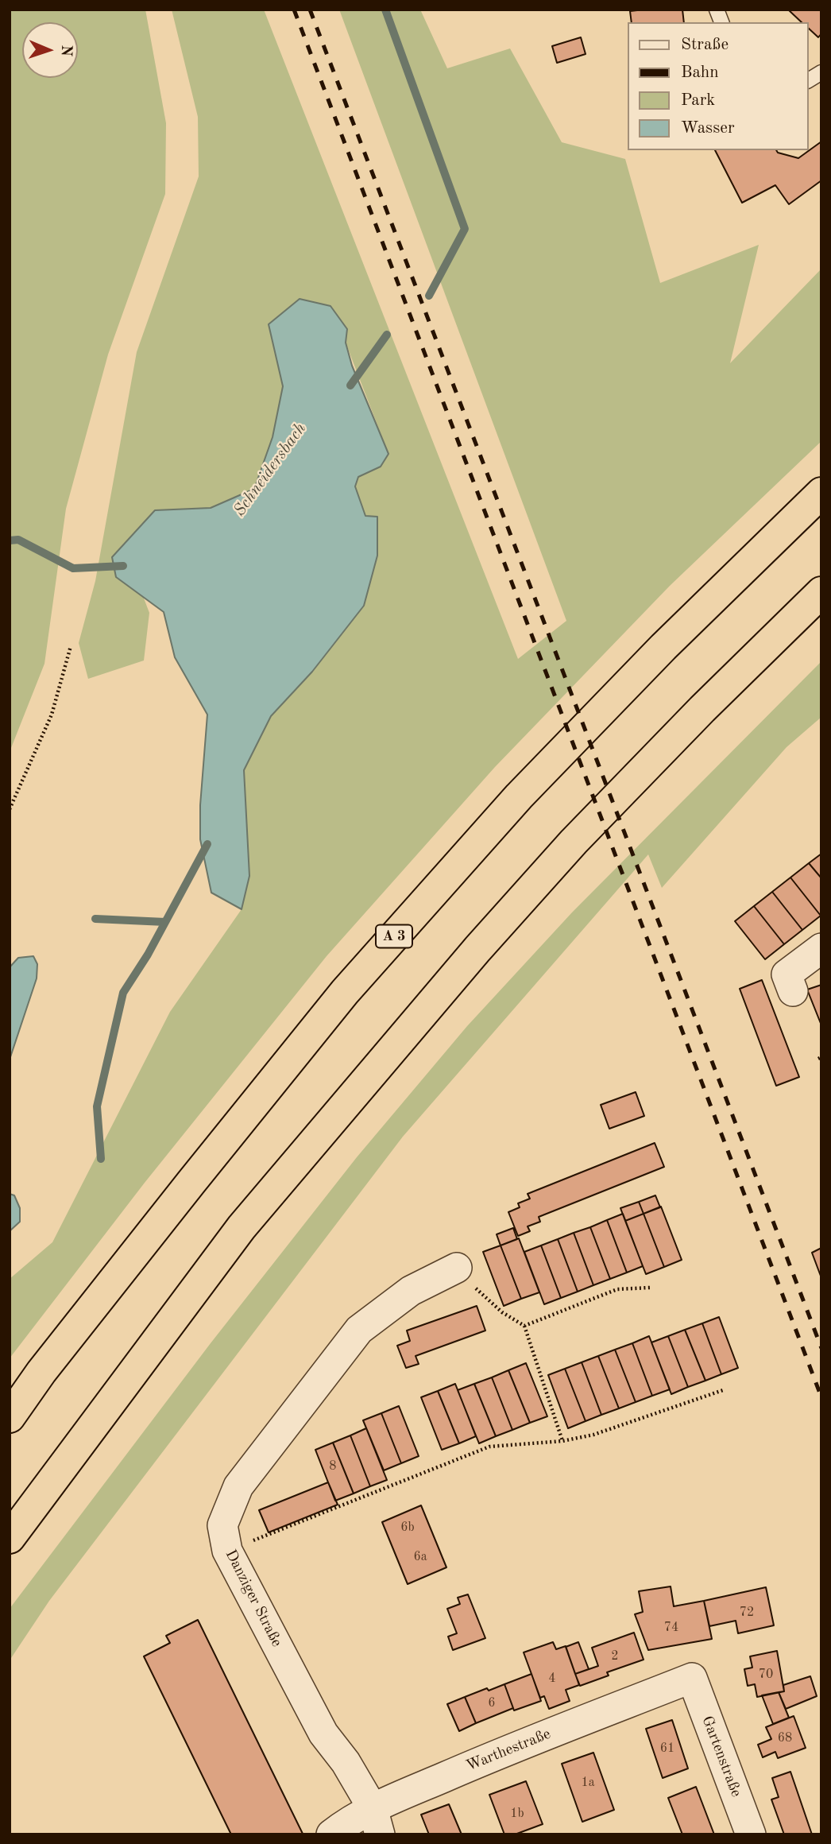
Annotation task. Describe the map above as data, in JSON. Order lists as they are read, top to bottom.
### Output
{
  "streets": {
    "highway": ["A 3"],
    "street": ["Danziger Straße", "Warthestraße", "Gartenstraße"]
  },
  "crossings": [
    ["Danziger Straße", "Warthestraße"],
    ["Warthestraße", "Gartenstraße"]
  ],
  "water": ["Schneidersbach"],
  "house_numbers": [
    "8",
    "6b",
    "6a",
    "72",
    "74",
    "2",
    "70",
    "4",
    "6",
    "68",
    "61",
    "1a",
    "1b"
  ],
  "legend": [
    "Straße",
    "Bahn",
    "Park",
    "Wasser"
  ],
  "north": "right"
}
